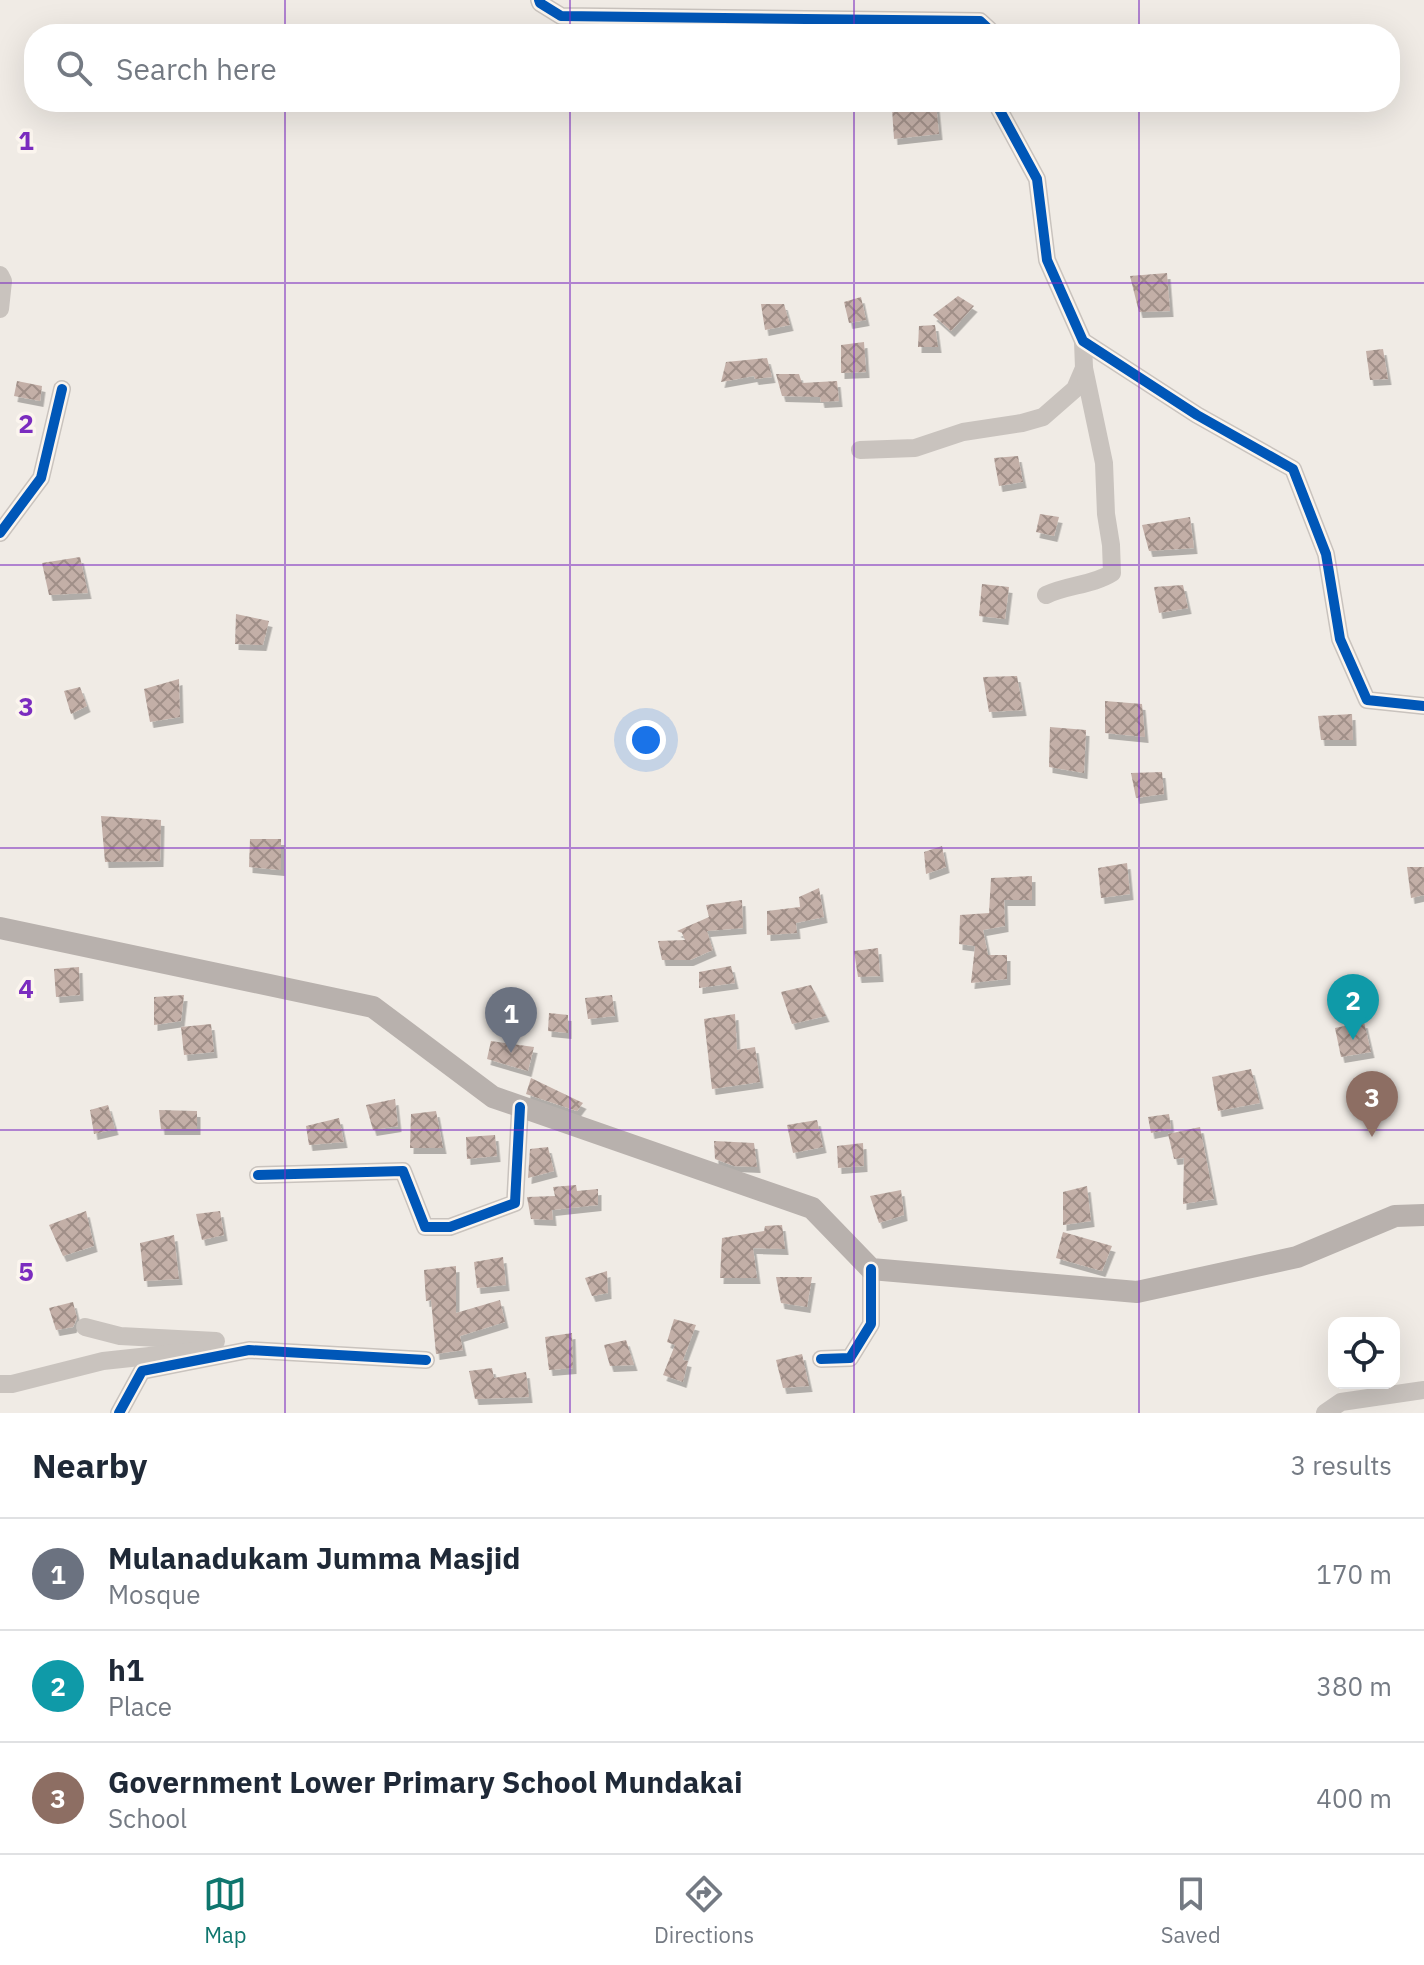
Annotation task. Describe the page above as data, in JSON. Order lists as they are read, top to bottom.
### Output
{
  "page": {
    "search": "Search here",
    "pins": ["2", "1", "3"],
    "heading": ["Nearby", "3 results"],
    "list": [
      {
        "mark": "1",
        "name": "Mulanadukam Jumma Masjid",
        "note": "Mosque",
        "value": "170 m"
      },
      {
        "mark": "2",
        "name": "h1",
        "note": "Place",
        "value": "380 m"
      },
      {
        "mark": "3",
        "name": "Government Lower Primary School Mundakai",
        "note": "School",
        "value": "400 m"
      }
    ],
    "nav": ["Map", "Directions", "Saved"]
  },
  "grid": {
    "rows": [
      "1",
      "2",
      "3",
      "4",
      "5"
    ]
  }
}
